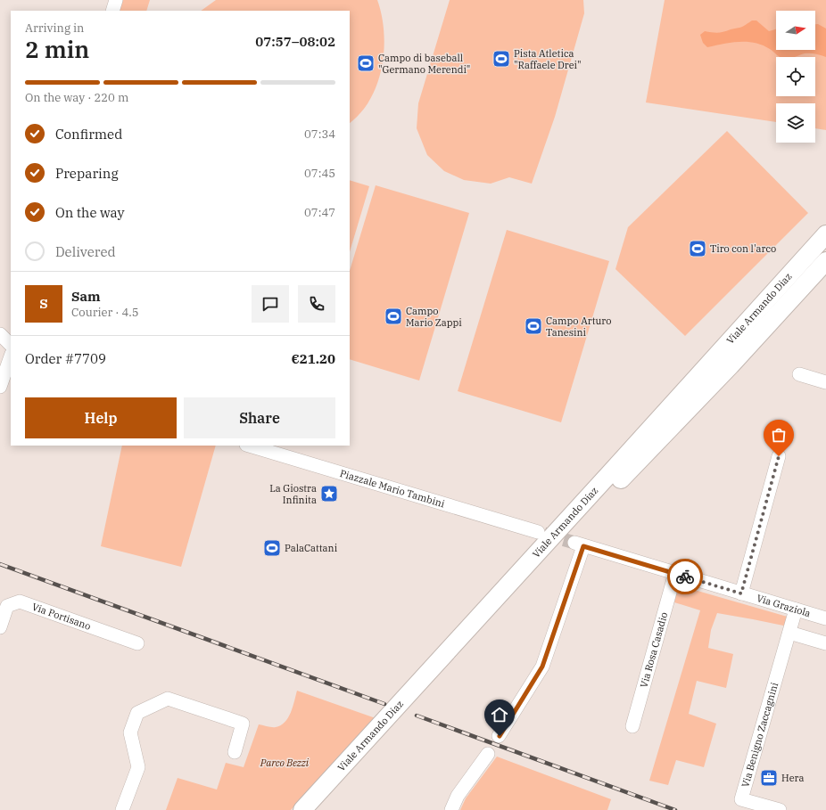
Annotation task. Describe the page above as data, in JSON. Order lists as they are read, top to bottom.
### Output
{
  "streets": {
    "main road": ["Viale Armando Diaz"],
    "street": [
      "Piazzale Mario Tambini",
      "Via Graziola",
      "Via Portisano",
      "Via Rosa Casadio",
      "Via Benigno Zaccagnini"
    ]
  },
  "crossings": [
    ["Via Graziola", "Via Rosa Casadio"],
    ["Via Graziola", "Via Benigno Zaccagnini"]
  ],
  "parks": ["Parco Bezzi"],
  "places": {
    "sports": [
      "Pista Atletica \"Raffaele Drei\"",
      "Campo di baseball \"Germano Merendi\"",
      "Tiro con l'arco",
      "Campo Mario Zappi",
      "Campo Arturo Tanesini",
      "PalaCattani"
    ],
    "place": ["La Giostra Infinita"],
    "office": ["Hera"]
  },
  "north": "right",
  "page": {
    "heading": ["2 min", "Arriving in", "07:57–08:02"],
    "panel": [
      "Sam",
      "Courier · 4.5",
      "Order #7709",
      "€21.20"
    ],
    "bar": "On the way · 220 m",
    "list": [
      ["Confirmed", "07:34"],
      ["Preparing", "07:45"],
      ["On the way", "07:47"],
      "Delivered"
    ],
    "round": "S",
    "buttons": ["Help", "Share"]
  }
}
